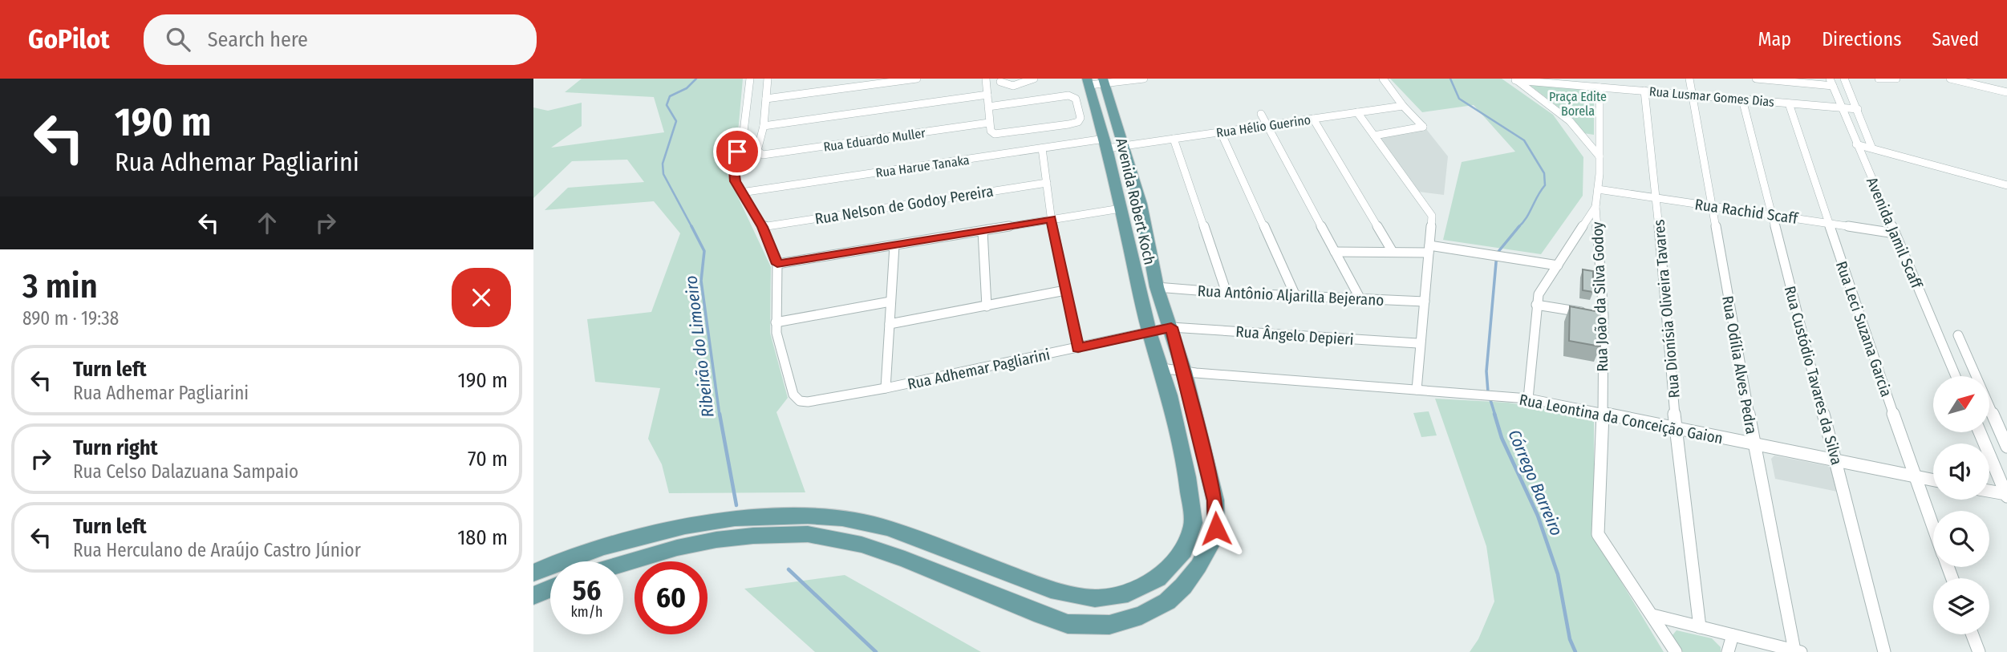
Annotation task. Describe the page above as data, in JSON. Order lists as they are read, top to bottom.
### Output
{
  "streets": {
    "main road": ["Avenida Robert Koch"],
    "street": [
      "Rua Lusmar Gomes Dias",
      "Rua Hélio Guerino",
      "Rua Eduardo Muller",
      "Rua Harue Tanaka",
      "Rua Nelson de Godoy Pereira",
      "Rua Rachid Scaff",
      "Avenida Jamil Scaff",
      "Rua Antônio Aljarilla Bejerano",
      "Rua João da Silva Godoy",
      "Rua Dionísia Oliveira Tavares",
      "Rua Leci Suzana Garcia",
      "Rua Ângelo Depieri",
      "Rua Odília Alves Pedra",
      "Rua Adhemar Pagliarini",
      "Rua Custódio Tavares da Silva",
      "Rua Leontina da Conceição Gaion"
    ]
  },
  "crossings": [
    ["Rua Lusmar Gomes Dias", "Avenida Jamil Scaff"],
    ["Rua Lusmar Gomes Dias", "Rua João da Silva Godoy"],
    ["Rua Lusmar Gomes Dias", "Rua Dionísia Oliveira Tavares"],
    ["Rua Lusmar Gomes Dias", "Rua Leci Suzana Garcia"],
    ["Rua Lusmar Gomes Dias", "Rua Odília Alves Pedra"],
    ["Rua Lusmar Gomes Dias", "Rua Custódio Tavares da Silva"],
    ["Rua Hélio Guerino", "Rua Harue Tanaka"],
    ["Rua Hélio Guerino", "Avenida Robert Koch"],
    ["Rua Harue Tanaka", "Avenida Robert Koch"],
    ["Avenida Robert Koch", "Rua Antônio Aljarilla Bejerano"],
    ["Avenida Robert Koch", "Rua Ângelo Depieri"],
    ["Avenida Robert Koch", "Rua Adhemar Pagliarini"],
    ["Avenida Robert Koch", "Rua Leontina da Conceição Gaion"],
    ["Rua Rachid Scaff", "Avenida Jamil Scaff"],
    ["Rua Rachid Scaff", "Rua João da Silva Godoy"],
    ["Rua Rachid Scaff", "Rua Dionísia Oliveira Tavares"],
    ["Rua Rachid Scaff", "Rua Leci Suzana Garcia"],
    ["Rua Rachid Scaff", "Rua Odília Alves Pedra"],
    ["Rua Rachid Scaff", "Rua Custódio Tavares da Silva"],
    ["Rua João da Silva Godoy", "Rua Leontina da Conceição Gaion"],
    ["Rua Dionísia Oliveira Tavares", "Rua Leontina da Conceição Gaion"],
    ["Rua Leci Suzana Garcia", "Rua Leontina da Conceição Gaion"],
    ["Rua Ângelo Depieri", "Rua Adhemar Pagliarini"],
    ["Rua Odília Alves Pedra", "Rua Leontina da Conceição Gaion"],
    ["Rua Custódio Tavares da Silva", "Rua Leontina da Conceição Gaion"]
  ],
  "water": ["Ribeirão do Limoeiro", "Córrego Barreiro"],
  "parks": ["Praça Edite Borela"],
  "north": "top right",
  "page": {
    "header": "GoPilot",
    "search": "Search here",
    "nav": ["Map", "Directions", "Saved"],
    "turn": ["190 m", "Rua Adhemar Pagliarini"],
    "heading": ["3 min", "890 m · 19:38"],
    "list": [
      {
        "name": "Turn left",
        "note": "Rua Adhemar Pagliarini",
        "value": "190 m"
      },
      {
        "name": "Turn right",
        "note": "Rua Celso Dalazuana Sampaio",
        "value": "70 m"
      },
      {
        "name": "Turn left",
        "note": "Rua Herculano de Araújo Castro Júnior",
        "value": "180 m"
      }
    ],
    "speed": "56 km/h",
    "limit": "60"
  }
}
